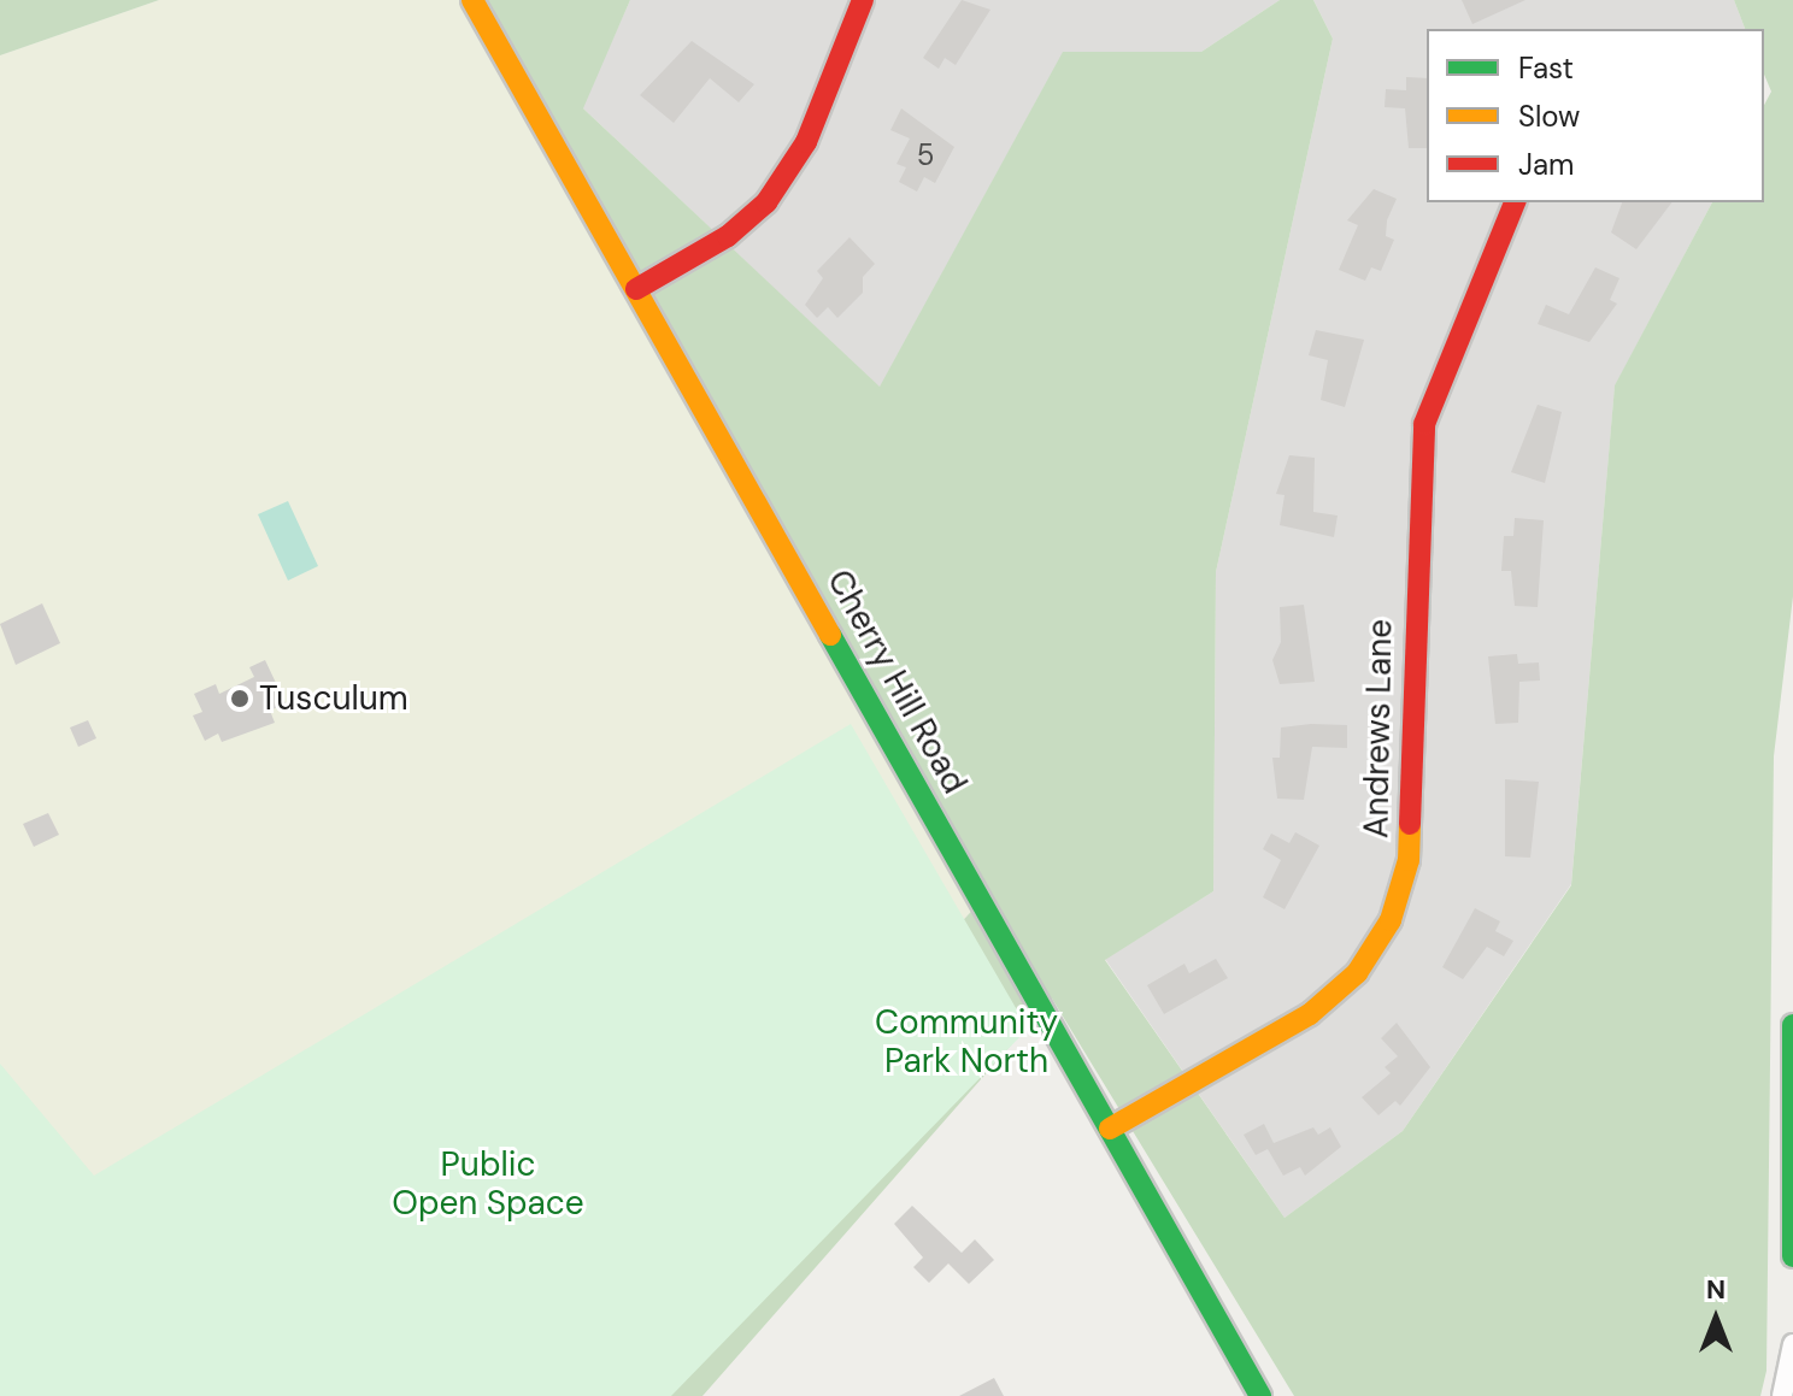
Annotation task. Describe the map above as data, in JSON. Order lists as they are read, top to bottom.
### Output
{
  "streets": {
    "street": ["Cherry Hill Road", "Andrews Lane"]
  },
  "crossings": [
    ["Cherry Hill Road", "Andrews Lane"]
  ],
  "parks": ["Community Park North", "Public Open Space"],
  "places": ["Tusculum"],
  "house_numbers": ["5"],
  "legend": ["Fast", "Slow", "Jam"],
  "north": "top"
}
